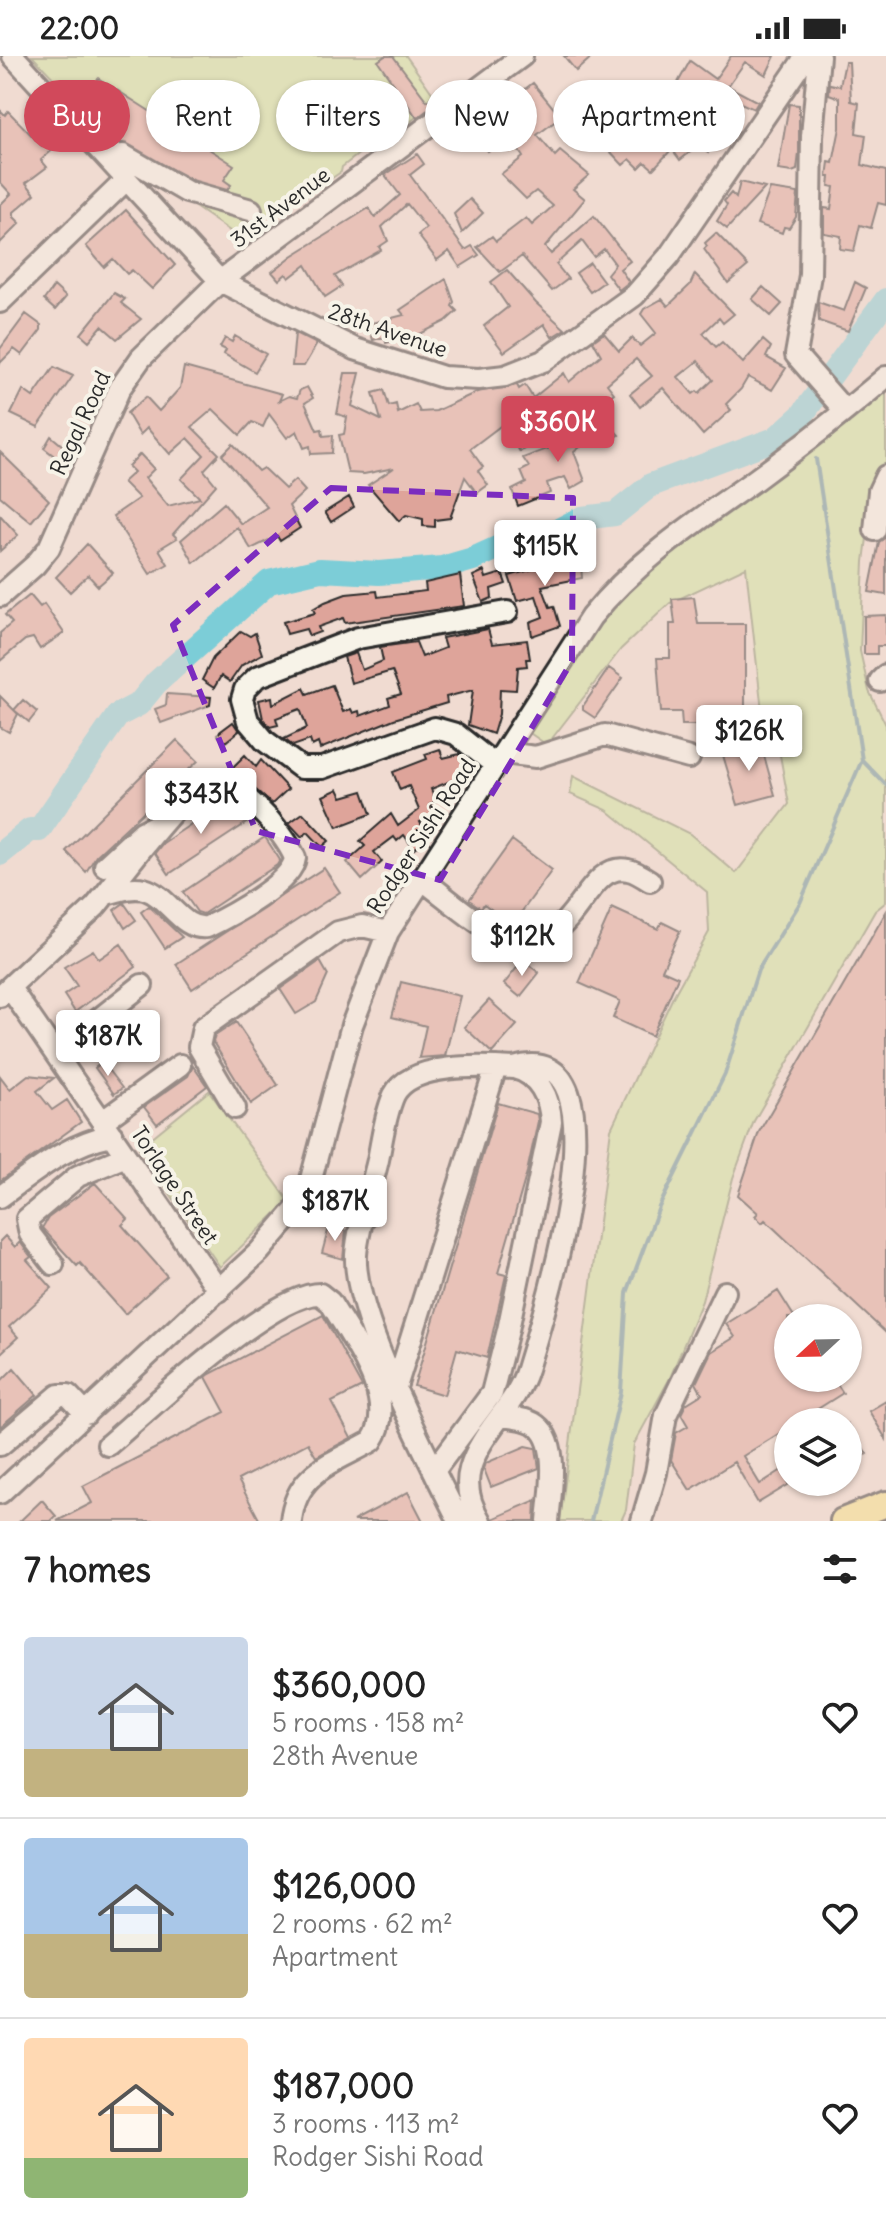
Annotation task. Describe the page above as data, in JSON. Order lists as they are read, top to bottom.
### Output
{
  "streets": {
    "street": [
      "31st Avenue",
      "28th Avenue",
      "Regal Road",
      "Rodger Sishi Road",
      "Torlage Street"
    ]
  },
  "crossings": [
    ["31st Avenue", "28th Avenue"],
    ["31st Avenue", "Regal Road"],
    ["28th Avenue", "Regal Road"],
    ["Rodger Sishi Road", "Torlage Street"]
  ],
  "north": "left",
  "page": {
    "status": "22:00",
    "chip": [
      "Buy",
      "Rent",
      "Filters",
      "New",
      "Apartment"
    ],
    "price": [
      "$360K",
      "$115K",
      "$126K",
      "$343K",
      "$112K",
      "$187K",
      "$187K"
    ],
    "heading": "7 homes",
    "list": [
      {
        "name": "$360,000",
        "note": "5 rooms · 158 m² · 28th Avenue"
      },
      {
        "name": "$126,000",
        "note": "2 rooms · 62 m² · Apartment"
      },
      {
        "name": "$187,000",
        "note": "3 rooms · 113 m² · Rodger Sishi Road"
      }
    ]
  }
}
